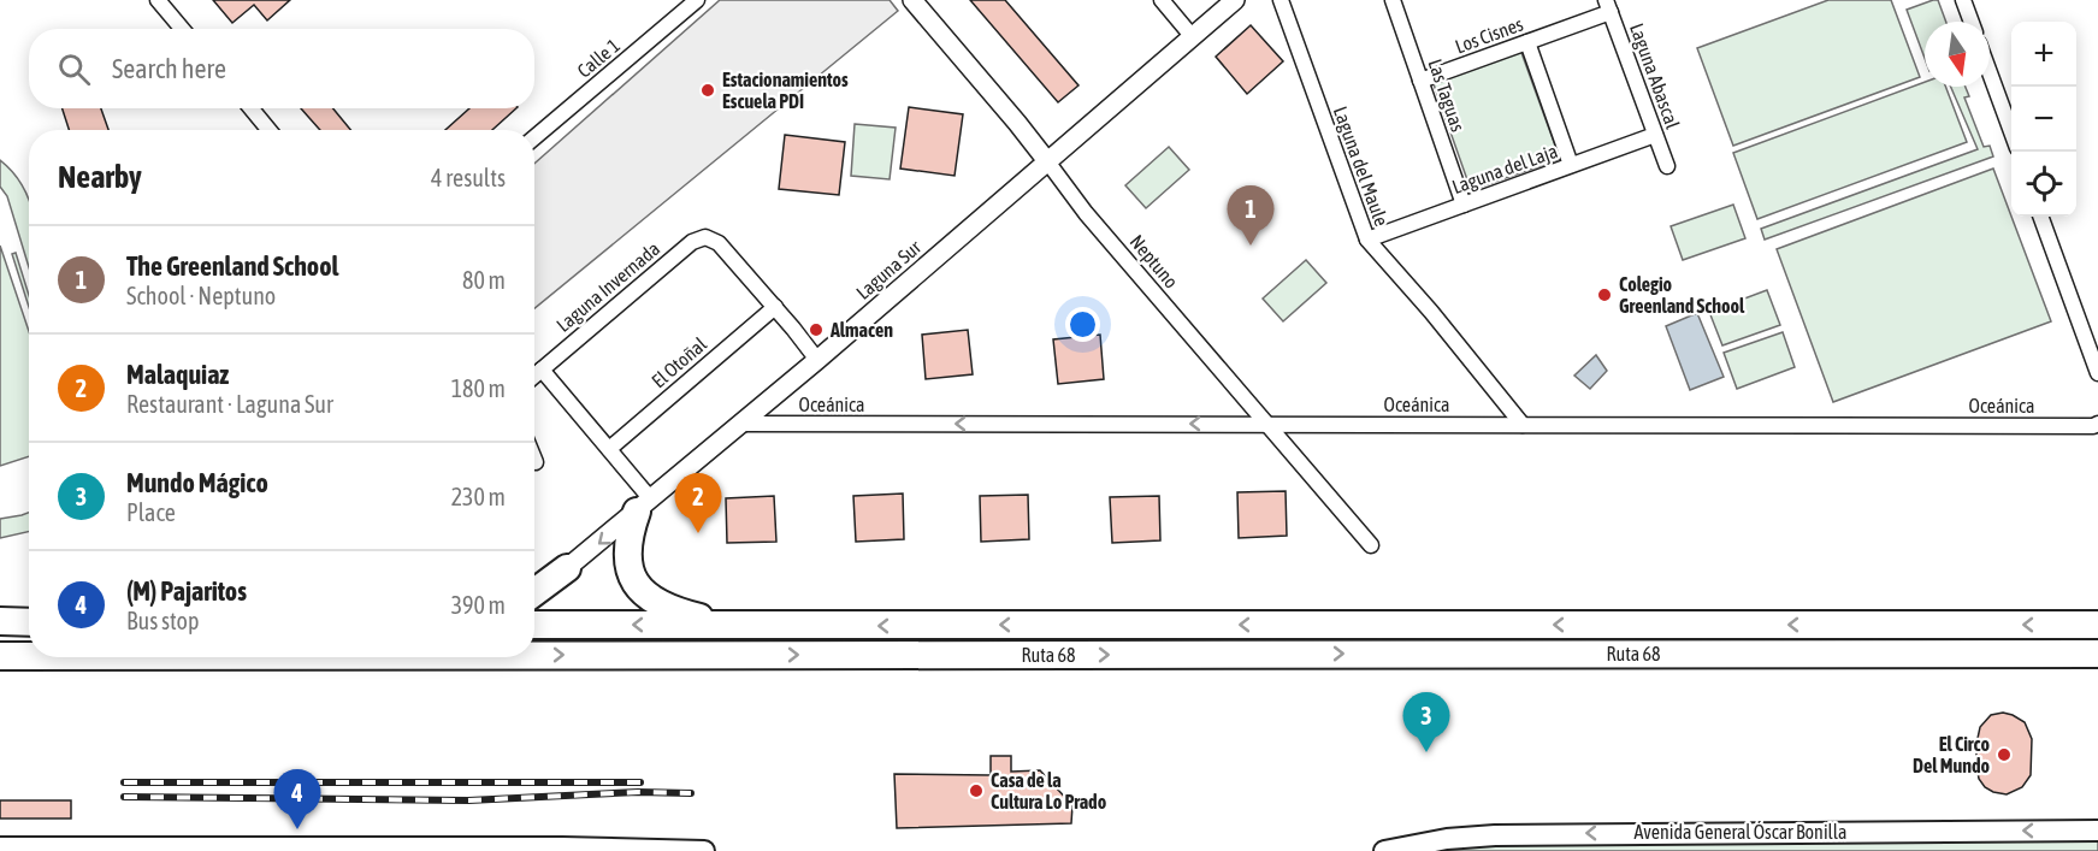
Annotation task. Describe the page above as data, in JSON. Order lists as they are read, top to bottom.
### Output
{
  "streets": {
    "highway": ["Ruta 68"],
    "main road": ["Avenida General Óscar Bonilla"],
    "street": [
      "Los Cisnes",
      "Calle 1",
      "Laguna Abascal",
      "Las Taguas",
      "Laguna del Maule",
      "Laguna del Laja",
      "Neptuno",
      "Laguna Sur",
      "Laguna Invernada",
      "El Otoñal",
      "Oceánica"
    ]
  },
  "crossings": [
    ["Los Cisnes", "Laguna Abascal"],
    ["Los Cisnes", "Las Taguas"],
    ["Laguna Abascal", "Laguna del Laja"],
    ["Las Taguas", "Laguna del Laja"],
    ["Laguna del Maule", "Laguna del Laja"],
    ["Laguna del Maule", "Oceánica"],
    ["Neptuno", "Laguna Sur"],
    ["Neptuno", "Oceánica"],
    ["Laguna Sur", "Laguna Invernada"],
    ["Laguna Sur", "Oceánica"],
    ["Laguna Invernada", "El Otoñal"]
  ],
  "one_way": ["Oceánica", "Avenida General Óscar Bonilla"],
  "places": [
    "Estacionamientos Escuela PDI",
    "Colegio Greenland School",
    "Almacen",
    "El Circo Del Mundo",
    "Casa de la Cultura Lo Prado"
  ],
  "north": "bottom",
  "page": {
    "map_buttons": ["+", "−"],
    "search": "Search here",
    "heading": ["Nearby", "4 results"],
    "pins": [
      "1",
      "2",
      "3",
      "4"
    ],
    "list": [
      {
        "mark": "1",
        "name": "The Greenland School",
        "note": "School · Neptuno",
        "value": "80 m"
      },
      {
        "mark": "2",
        "name": "Malaquiaz",
        "note": "Restaurant · Laguna Sur",
        "value": "180 m"
      },
      {
        "mark": "3",
        "name": "Mundo Mágico",
        "note": "Place",
        "value": "230 m"
      },
      {
        "mark": "4",
        "name": "(M) Pajaritos",
        "note": "Bus stop",
        "value": "390 m"
      }
    ]
  }
}
